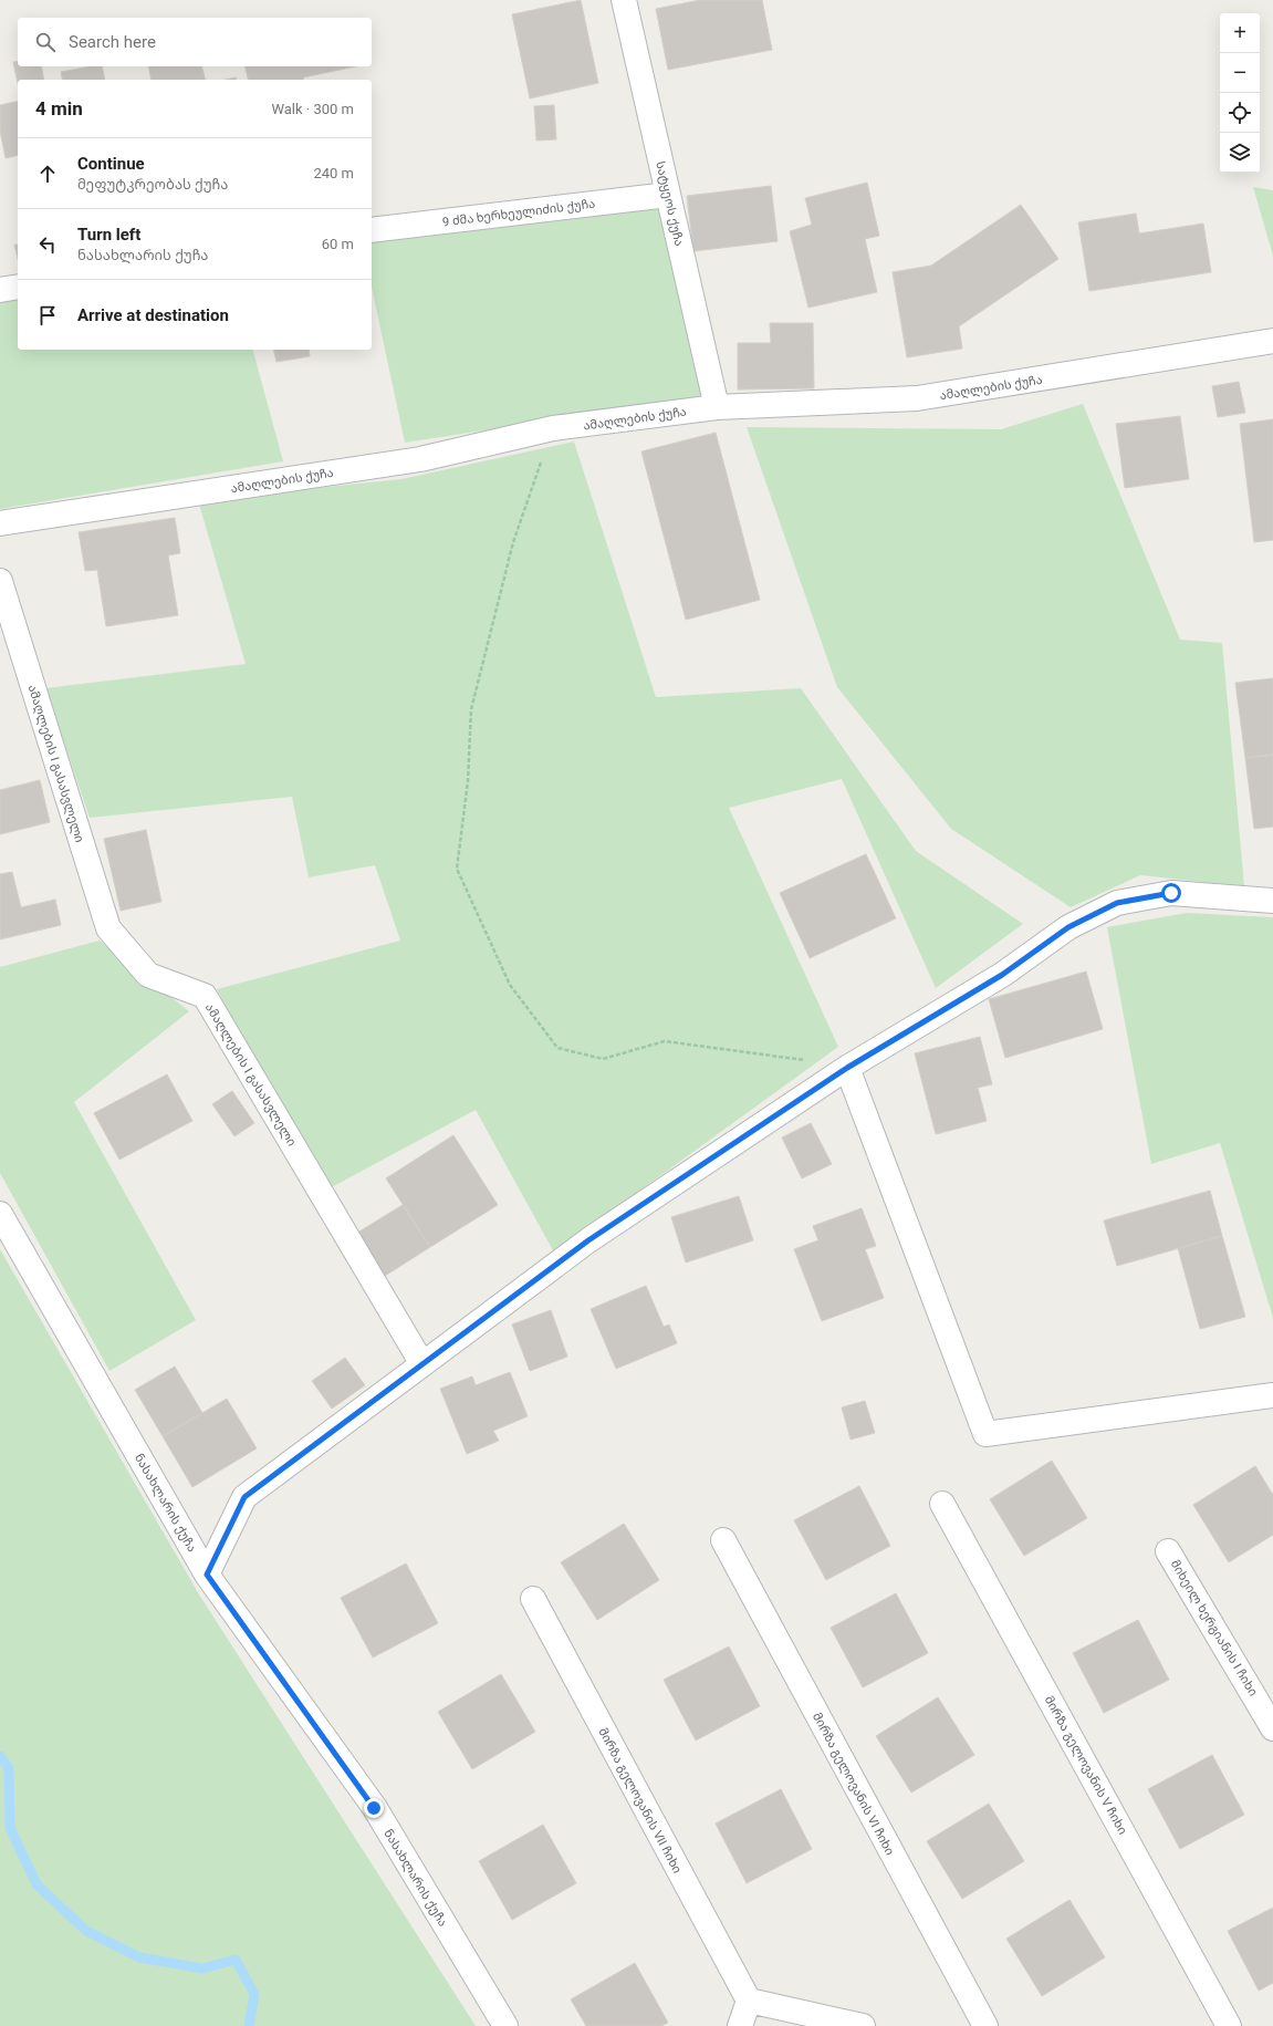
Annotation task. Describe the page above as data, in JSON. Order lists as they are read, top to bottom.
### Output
{
  "streets": {
    "street": [
      "სატყეოს ქუჩა",
      "9 ძმა ხერხეულიძის ქუჩა",
      "ამაღლების ქუჩა",
      "ამაღლების I გასასვლელი",
      "ნასახლარის ქუჩა",
      "მიხეილ ხერგიანის I ჩიხი",
      "მირზა გელოვანის V ჩიხი",
      "მირზა გელოვანის VI ჩიხი",
      "მირზა გელოვანის VII ჩიხი"
    ]
  },
  "crossings": [
    ["სატყეოს ქუჩა", "9 ძმა ხერხეულიძის ქუჩა"],
    ["სატყეოს ქუჩა", "ამაღლების ქუჩა"]
  ],
  "page": {
    "map_buttons": ["+", "−"],
    "search": "Search here",
    "heading": ["4 min", "Walk · 300 m"],
    "list": [
      ["Continue", "მეფუტკრეობას ქუჩა", "240 m"],
      ["Turn left", "ნასახლარის ქუჩა", "60 m"],
      "Arrive at destination"
    ]
  }
}
